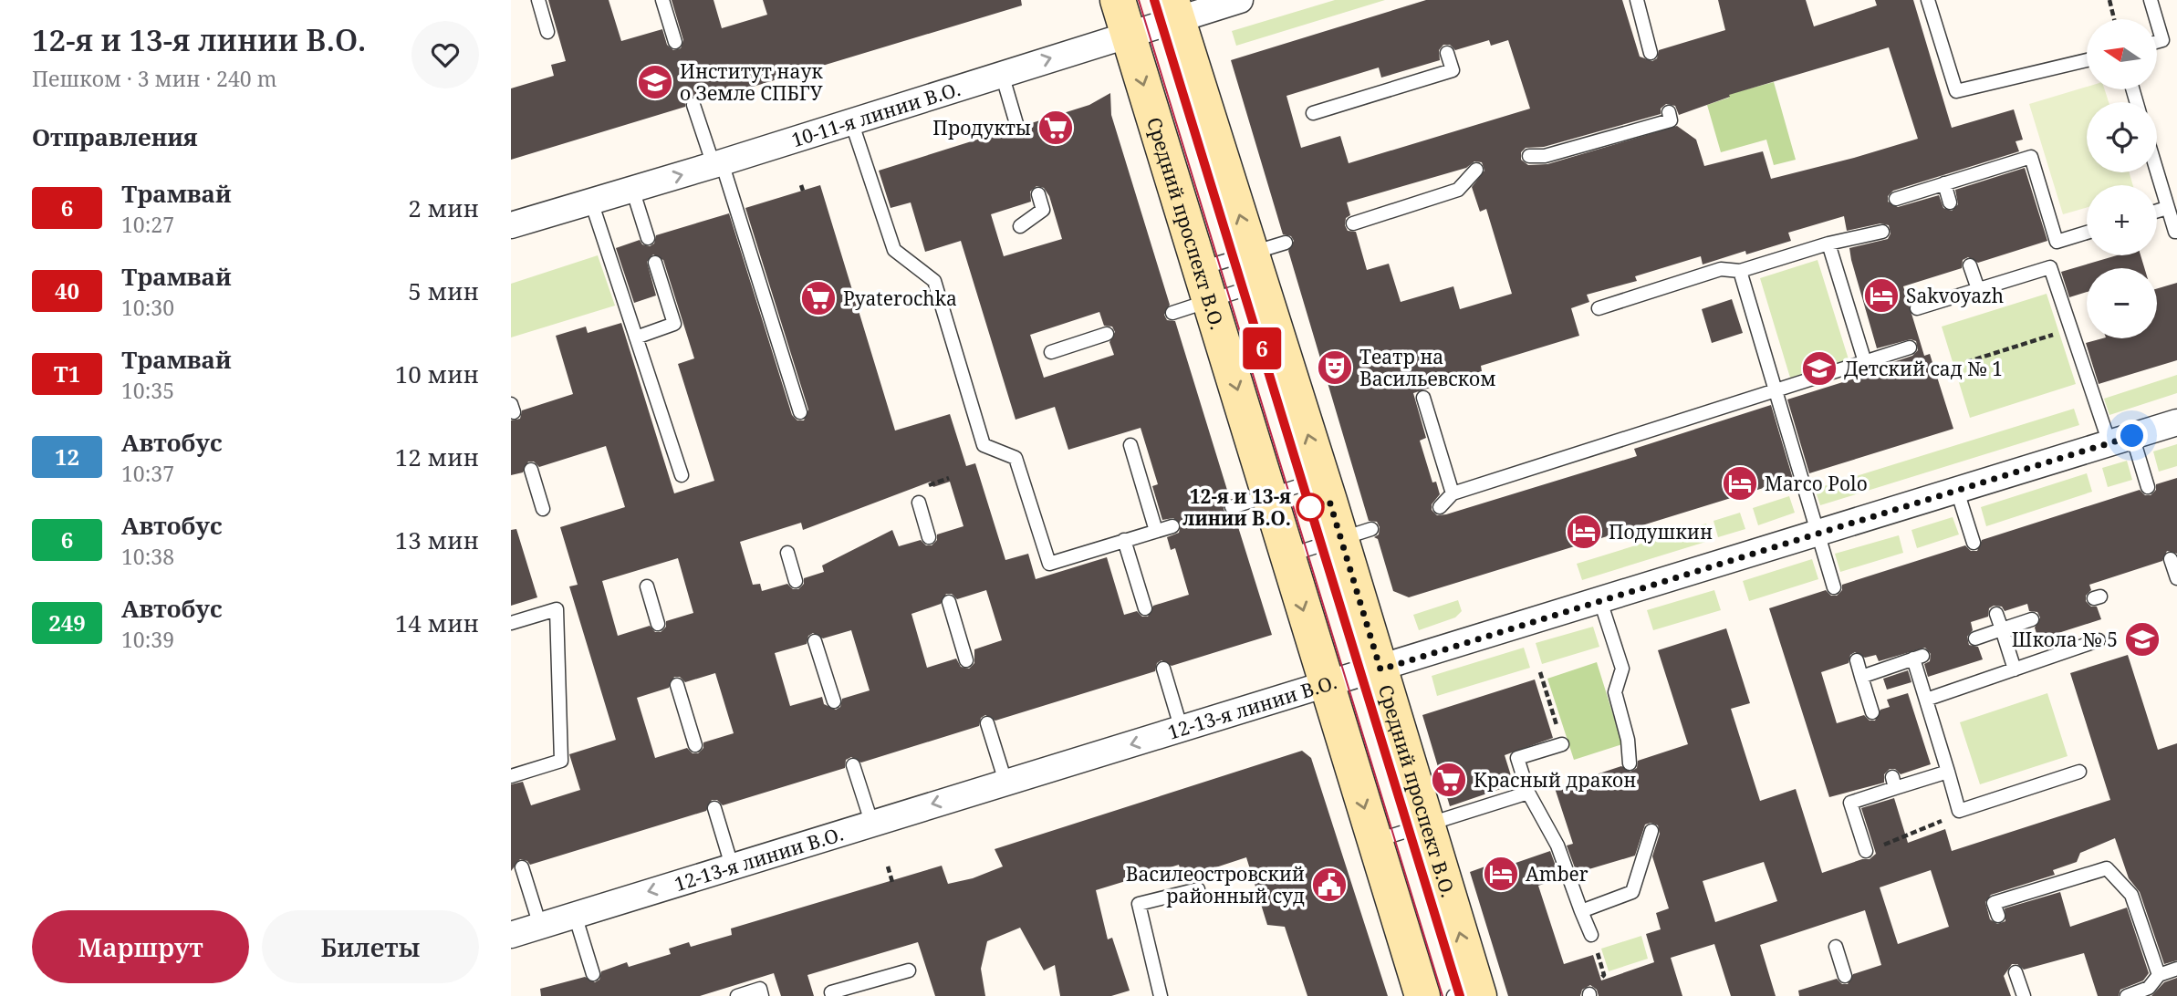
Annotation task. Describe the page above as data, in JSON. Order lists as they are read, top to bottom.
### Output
{
  "streets": {
    "main road": ["Средний проспект В.О."],
    "street": ["10-11-я линии В.О.", "12-13-я линии В.О."]
  },
  "crossings": [
    ["10-11-я линии В.О.", "Средний проспект В.О."],
    ["Средний проспект В.О.", "12-13-я линии В.О."]
  ],
  "places": {
    "school or university": ["Институт наук о Земле СПБГУ", "Детский сад № 1", "Школа № 5"],
    "supermarket": ["Продукты", "Pyaterochka", "Красный дракон"],
    "hotel": [
      "Sakvoyazh",
      "Marco Polo",
      "Подушкин",
      "Amber"
    ],
    "theatre": ["Театр на Васильевском"],
    "other": ["12-я и 13-я линии В.О."],
    "public building": ["Василеостровский районный суд"]
  },
  "lines": ["tram line 6"],
  "north": "left",
  "page": {
    "heading": [
      ["12-я и 13-я линии В.О.", "Пешком · 3 мин · 240 m"],
      "Отправления"
    ],
    "on_map": "6",
    "map_buttons": ["+", "−"],
    "list": [
      {
        "mark": "6",
        "name": "Трамвай",
        "note": "10:27",
        "value": "2 мин"
      },
      {
        "mark": "40",
        "name": "Трамвай",
        "note": "10:30",
        "value": "5 мин"
      },
      {
        "mark": "Т1",
        "name": "Трамвай",
        "note": "10:35",
        "value": "10 мин"
      },
      {
        "mark": "12",
        "name": "Автобус",
        "note": "10:37",
        "value": "12 мин"
      },
      {
        "mark": "6",
        "name": "Автобус",
        "note": "10:38",
        "value": "13 мин"
      },
      {
        "mark": "249",
        "name": "Автобус",
        "note": "10:39",
        "value": "14 мин"
      }
    ],
    "buttons": ["Маршрут", "Билеты"]
  }
}
